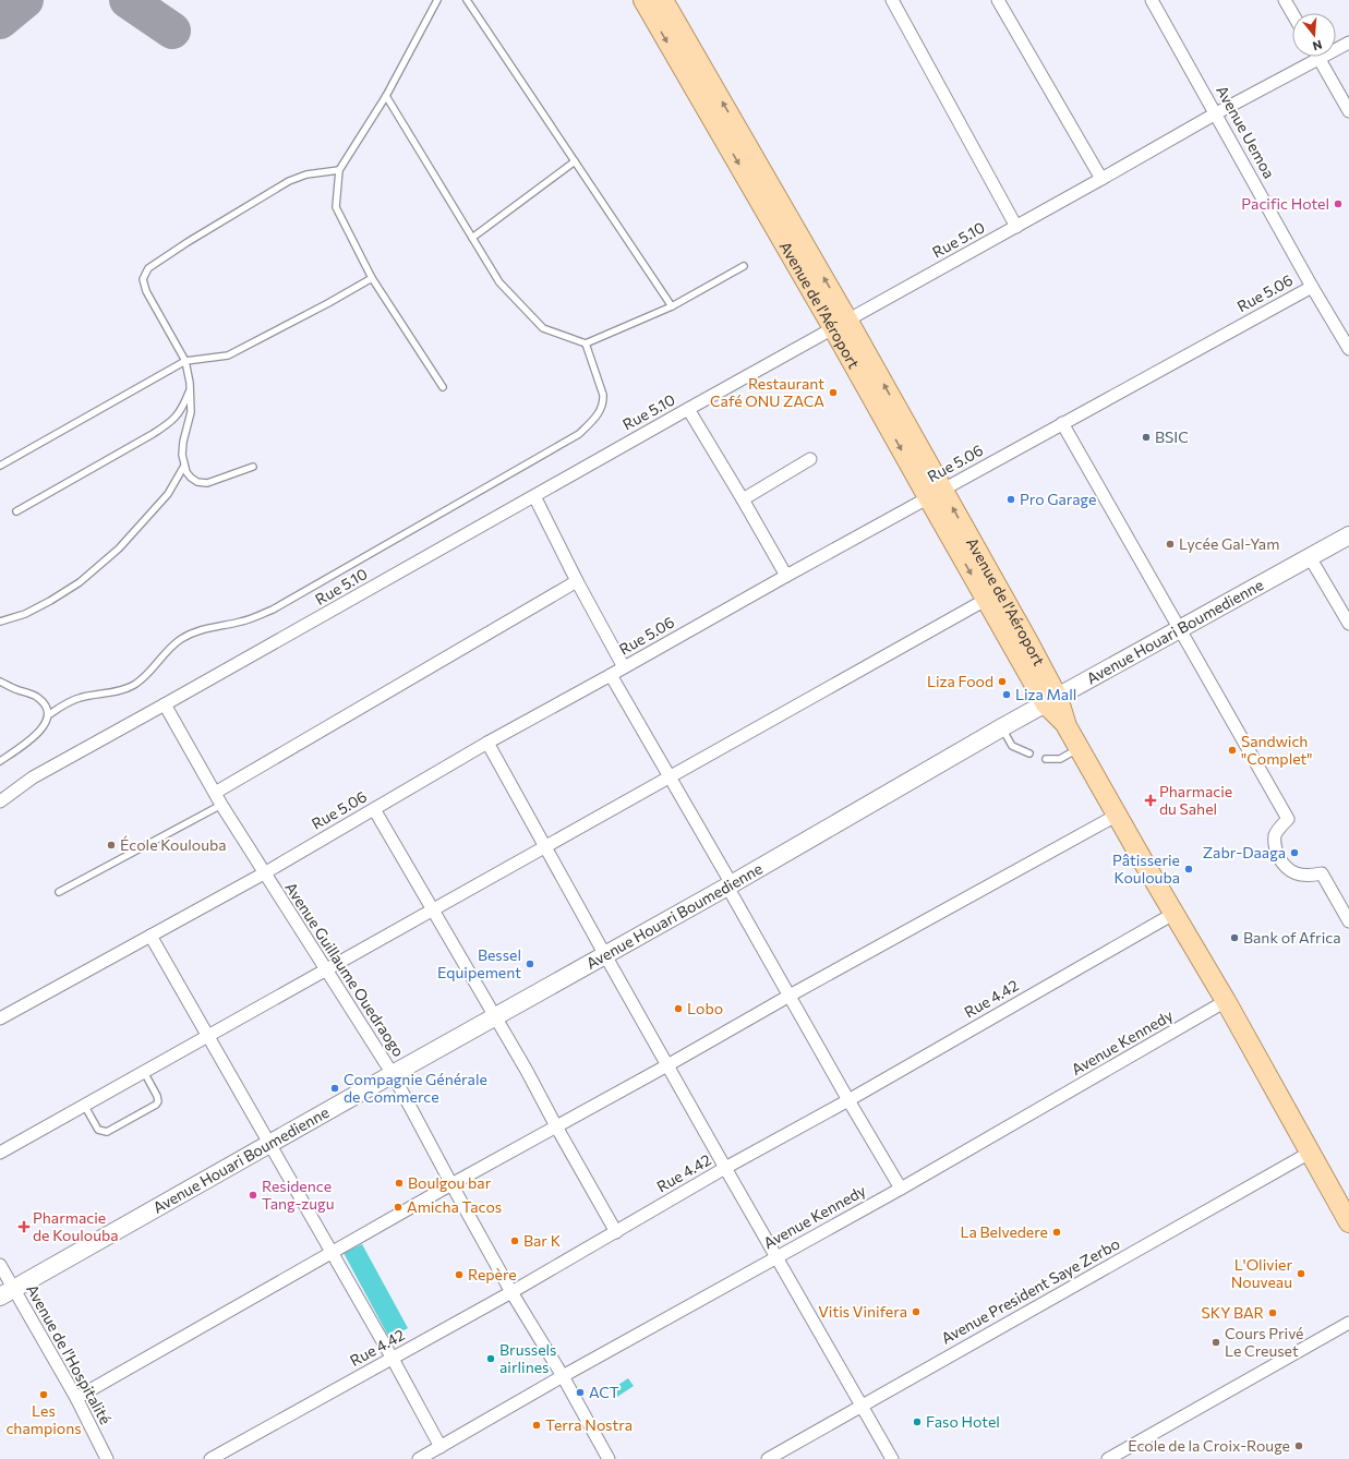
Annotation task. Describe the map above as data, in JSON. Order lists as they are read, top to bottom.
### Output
{
  "streets": {
    "main road": ["Avenue de l'Aéroport", "Avenue Houari Boumedienne"],
    "street": [
      "Avenue Uemoa",
      "Rue 5.10",
      "Rue 5.06",
      "Avenue Guillaume Ouedraogo",
      "Rue 4.42",
      "Avenue Kennedy",
      "Avenue President Saye Zerbo",
      "Avenue de l'Hospitalité"
    ]
  },
  "crossings": [
    ["Avenue Uemoa", "Rue 5.10"],
    ["Avenue Uemoa", "Rue 5.06"],
    ["Rue 5.10", "Avenue de l'Aéroport"],
    ["Rue 5.10", "Avenue Guillaume Ouedraogo"],
    ["Rue 5.06", "Avenue de l'Aéroport"],
    ["Rue 5.06", "Avenue Guillaume Ouedraogo"],
    ["Avenue de l'Aéroport", "Avenue Houari Boumedienne"],
    ["Avenue de l'Aéroport", "Rue 4.42"],
    ["Avenue de l'Aéroport", "Avenue Kennedy"],
    ["Avenue de l'Aéroport", "Avenue President Saye Zerbo"],
    ["Avenue Houari Boumedienne", "Avenue Guillaume Ouedraogo"],
    ["Avenue Houari Boumedienne", "Avenue de l'Hospitalité"],
    ["Avenue Guillaume Ouedraogo", "Rue 4.42"],
    ["Avenue Guillaume Ouedraogo", "Avenue Kennedy"]
  ],
  "places": {
    "other": [
      "Pacific Hotel",
      "Restaurant Café ONU ZACA",
      "BSIC",
      "Pro Garage",
      "Lycée Gal-Yam",
      "Liza Food",
      "Liza Mall",
      "Sandwich \"Complet\"",
      "École Koulouba",
      "Zabr-Daaga",
      "Pâtisserie Koulouba",
      "Bank of Africa",
      "Bessel Equipement",
      "Lobo",
      "Compagnie Générale de Commerce",
      "Boulgou bar",
      "Residence Tang-zugu",
      "Amicha Tacos",
      "La Belvedere",
      "Bar K",
      "L'Olivier Nouveau",
      "Repère",
      "Vitis Vinifera",
      "SKY BAR",
      "Cours Privé Le Creuset",
      "Brussels airlines",
      "ACT",
      "Les champions",
      "Faso Hotel",
      "Terra Nostra",
      "Ecole de la Croix-Rouge"
    ],
    "health": ["Pharmacie du Sahel", "Pharmacie de Koulouba"]
  },
  "north": "bottom"
}
